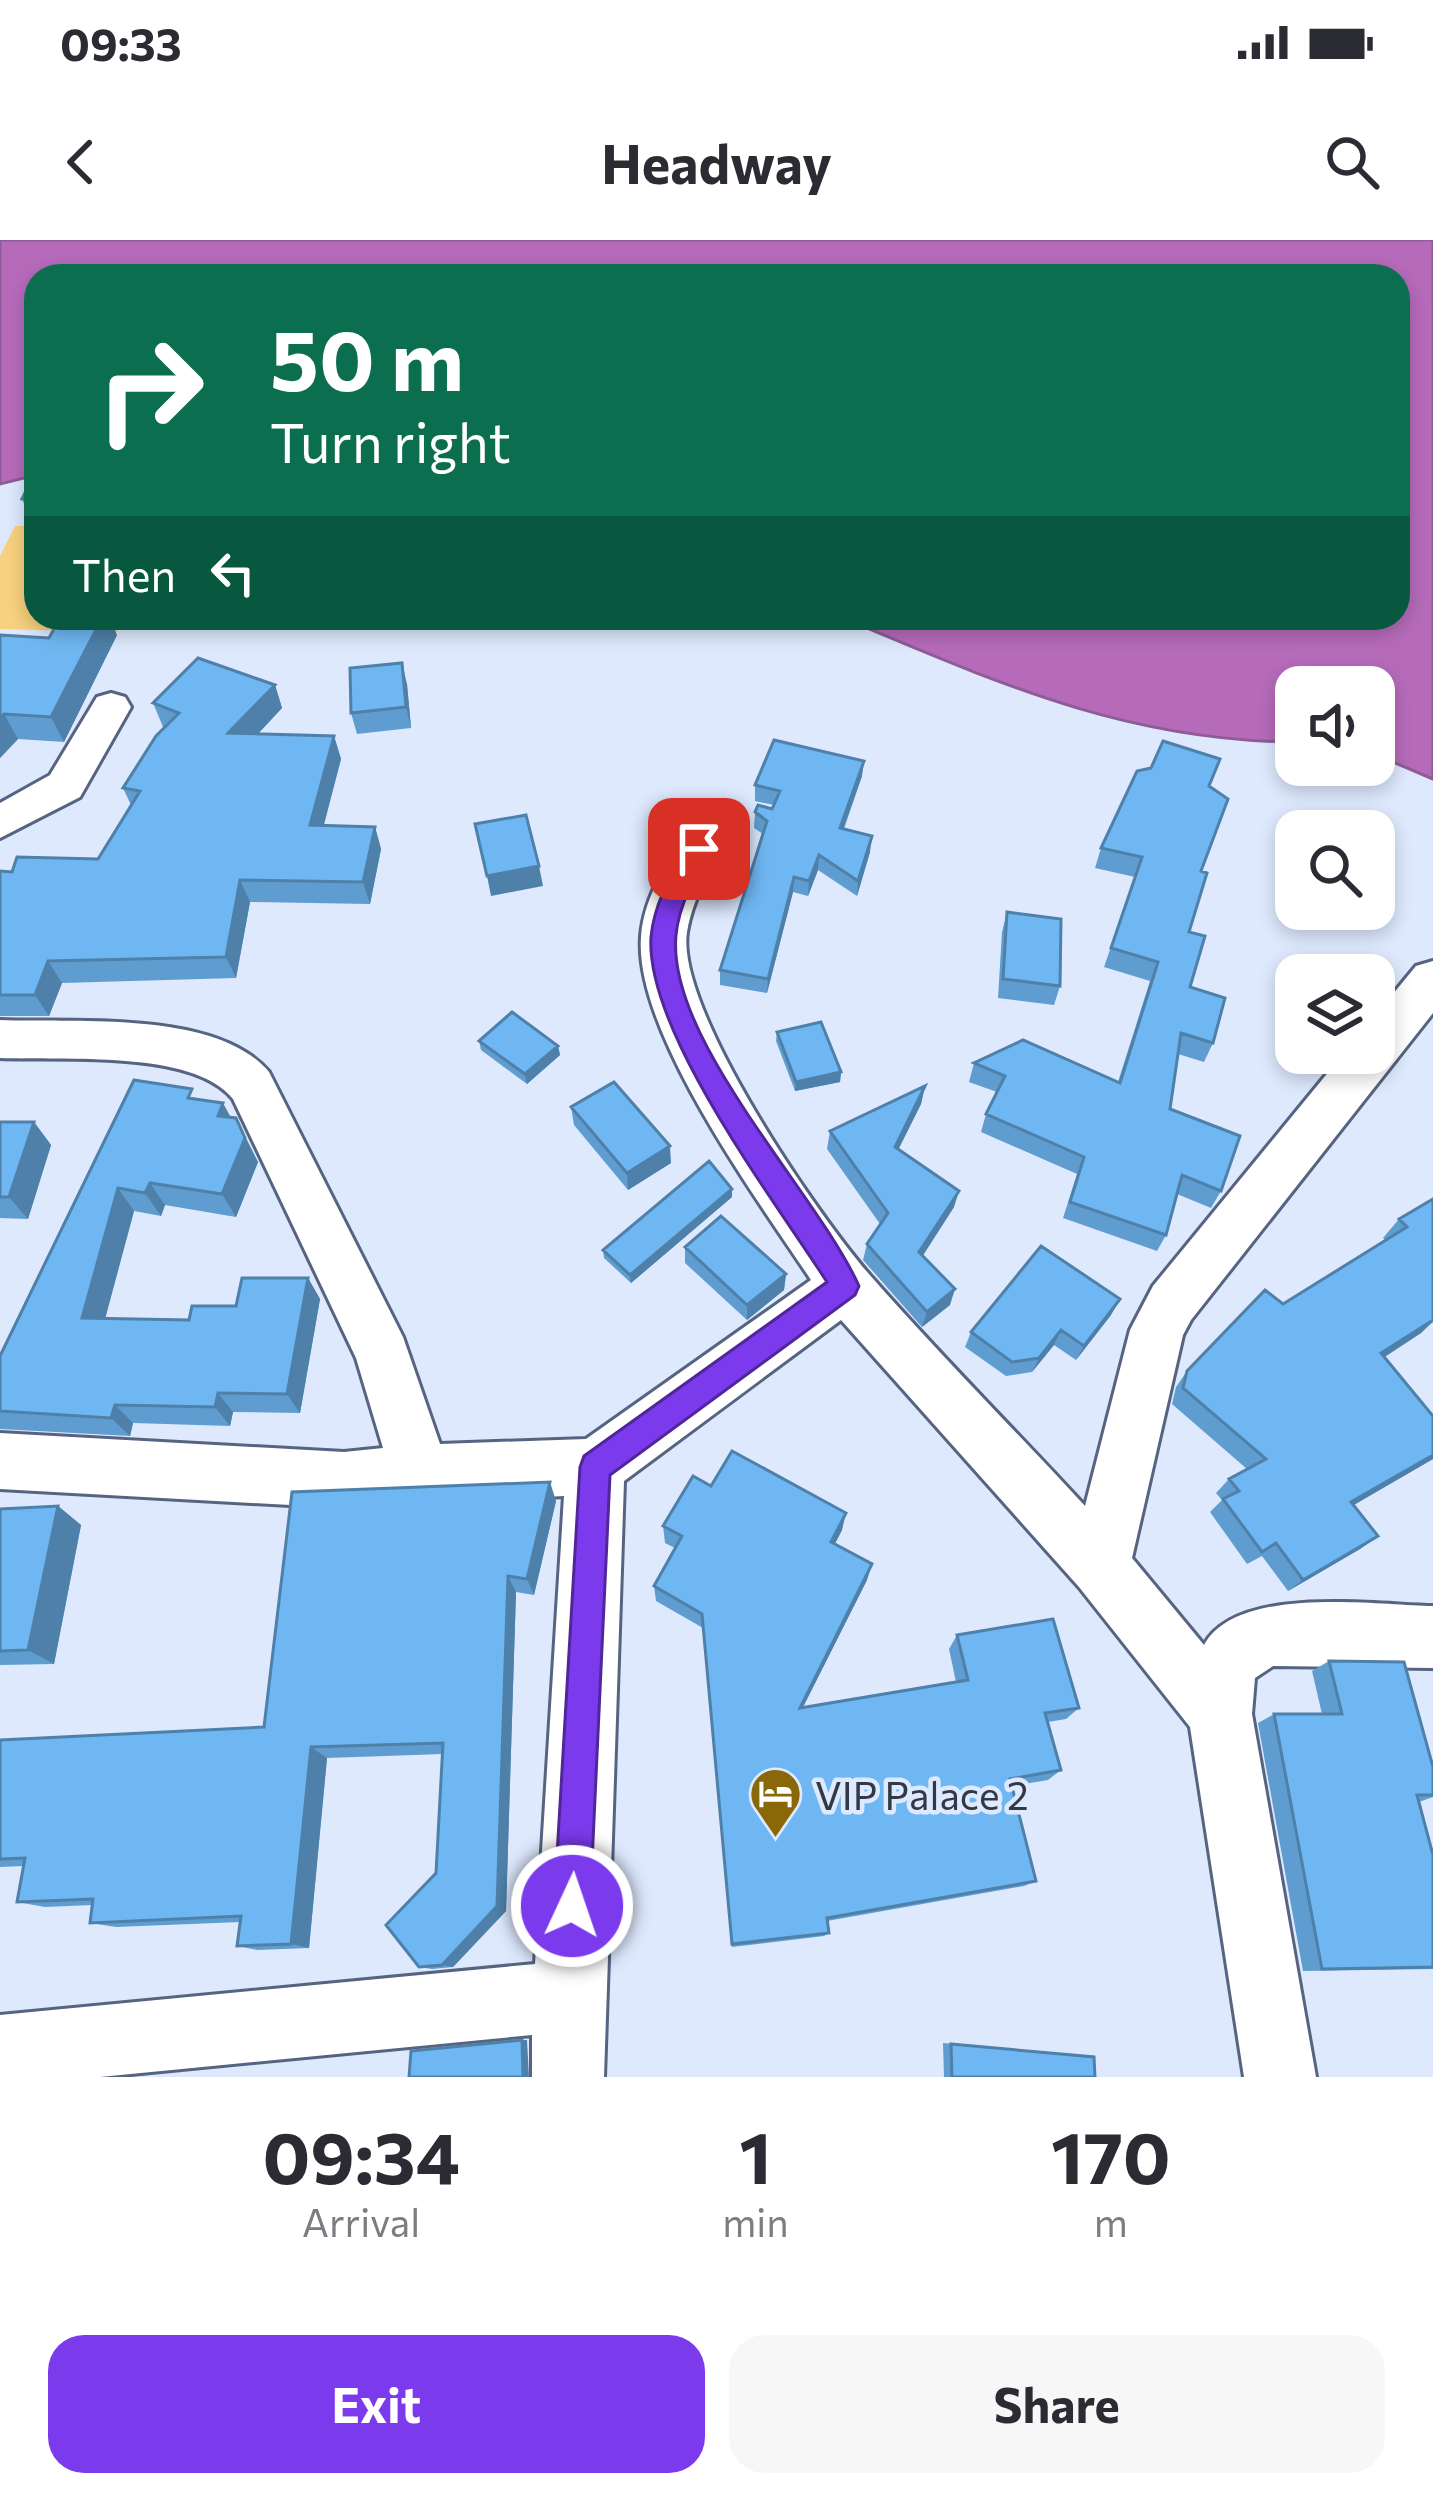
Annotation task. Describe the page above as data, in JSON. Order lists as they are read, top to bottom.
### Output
{
  "places": {
    "hotel": ["VIP Palace 2"]
  },
  "page": {
    "status": "09:33",
    "header": "Headway",
    "turn": ["50 m", "Turn right"],
    "then": "Then",
    "eta": [
      "09:34",
      "Arrival",
      "1",
      "min",
      "170",
      "m"
    ],
    "buttons": ["Exit", "Share"]
  }
}
